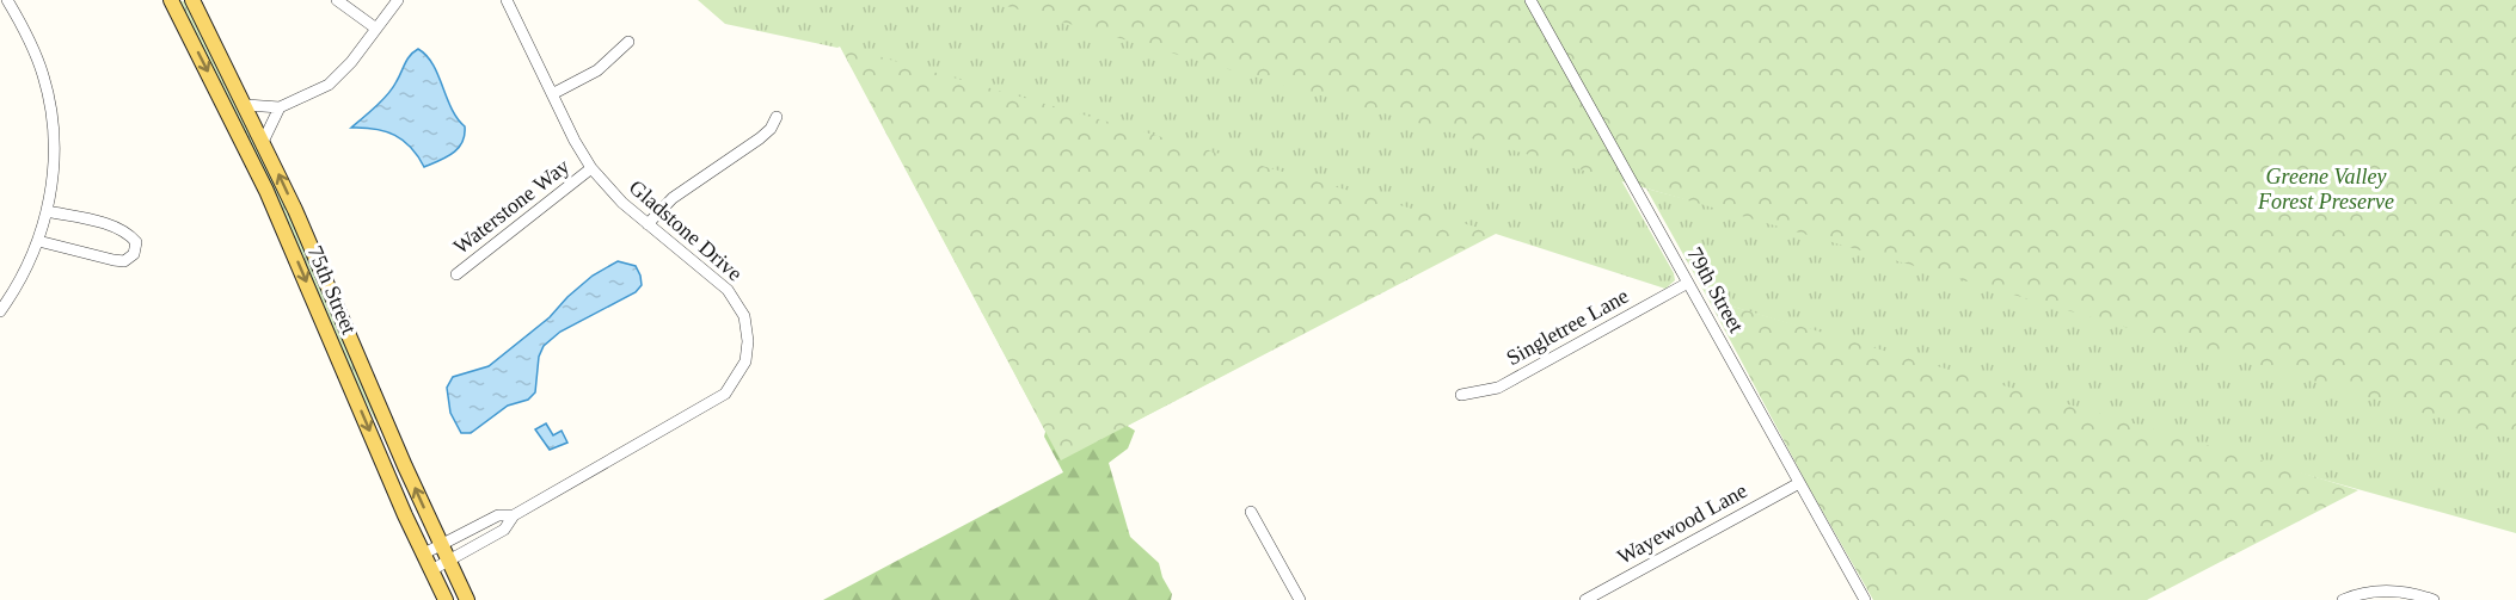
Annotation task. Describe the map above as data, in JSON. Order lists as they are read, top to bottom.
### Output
{
  "streets": {
    "main road": ["75th Street"],
    "street": [
      "Waterstone Way",
      "Gladstone Drive",
      "79th Street",
      "Singletree Lane",
      "Wayewood Lane"
    ]
  },
  "crossings": [
    ["Waterstone Way", "Gladstone Drive"],
    ["Gladstone Drive", "75th Street"],
    ["79th Street", "Singletree Lane"],
    ["79th Street", "Wayewood Lane"]
  ],
  "parks": ["Greene Valley Forest Preserve"]
}
